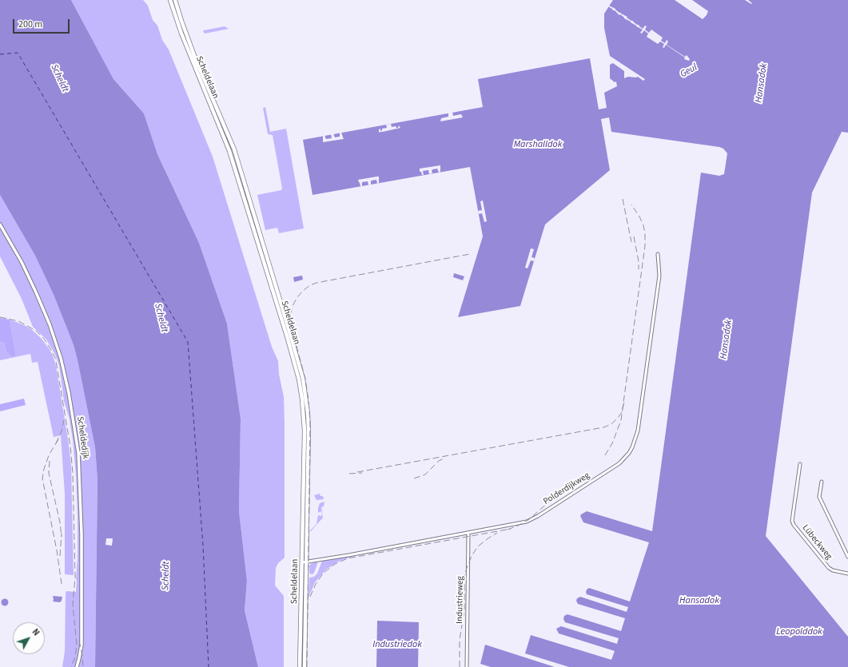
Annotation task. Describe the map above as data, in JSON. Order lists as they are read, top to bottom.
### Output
{
  "streets": {
    "main road": ["Scheldelaan"],
    "street": [
      "Scheldedijk",
      "Polderdijkweg",
      "Lübeckweg",
      "Industrieweg"
    ]
  },
  "crossings": [
    ["Scheldelaan", "Polderdijkweg"],
    ["Polderdijkweg", "Industrieweg"]
  ],
  "water": [
    "Geul",
    "Scheldt",
    "Hansadok",
    "Marshalldok",
    "Leopolddok",
    "Industriedok"
  ],
  "scale_bar": "200 m",
  "north": "top right"
}
